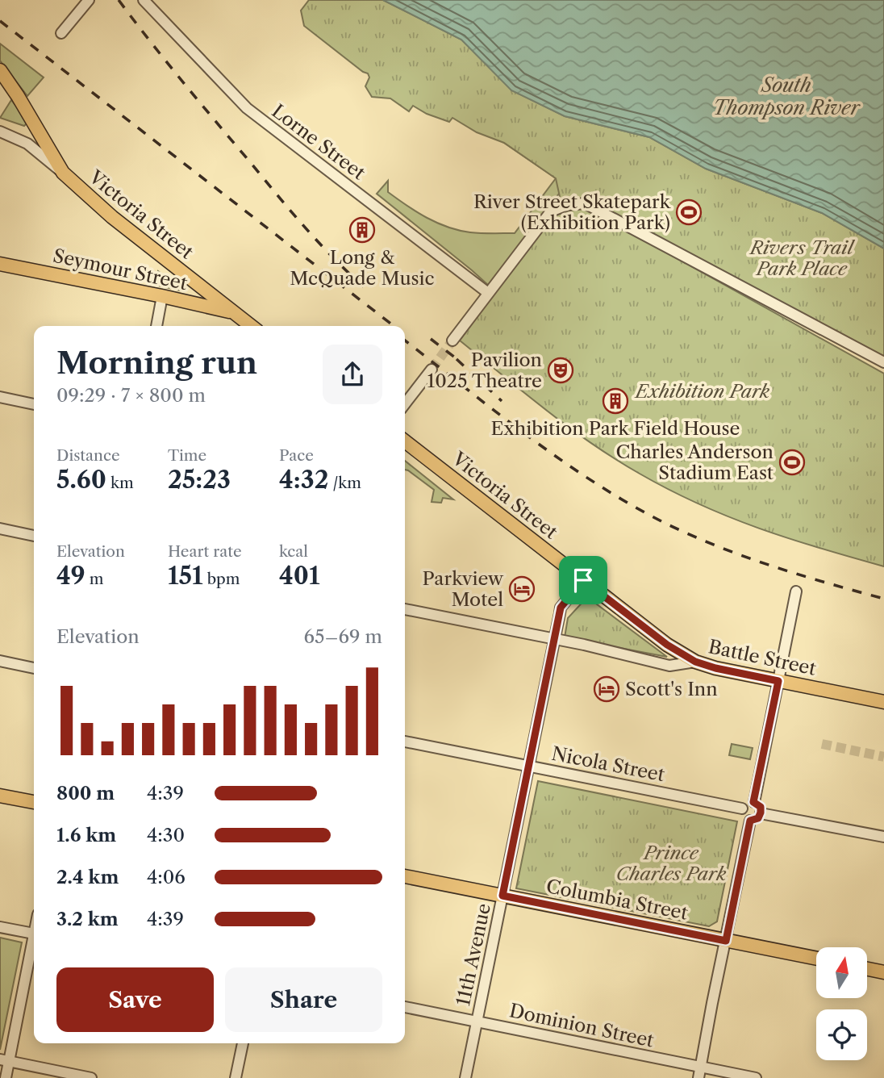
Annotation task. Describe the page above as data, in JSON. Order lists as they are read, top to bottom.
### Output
{
  "streets": {
    "main road": [
      "Victoria Street",
      "Seymour Street",
      "Battle Street",
      "Columbia Street"
    ],
    "street": [
      "Lorne Street",
      "Nicola Street",
      "11th Avenue",
      "Dominion Street"
    ]
  },
  "crossings": [
    ["Victoria Street", "Seymour Street"],
    ["Victoria Street", "Battle Street"],
    ["Victoria Street", "11th Avenue"],
    ["Battle Street", "11th Avenue"],
    ["Nicola Street", "11th Avenue"],
    ["Columbia Street", "11th Avenue"],
    ["11th Avenue", "Dominion Street"]
  ],
  "water": ["South Thompson River"],
  "parks": ["Rivers Trail Park Place", "Exhibition Park", "Prince Charles Park"],
  "places": {
    "sports": ["River Street Skatepark (Exhibition Park)", "Charles Anderson Stadium East"],
    "building": ["Long & McQuade Music", "Exhibition Park Field House"],
    "theatre": ["Pavilion 1025 Theatre"],
    "hotel": ["Parkview Motel", "Scott's Inn"]
  },
  "north": "top",
  "page": {
    "heading": ["Morning run", "09:29 · 7 × 800 m"],
    "stats": [
      ["Distance", "5.60 km"],
      ["Time", "25:23"],
      ["Pace", "4:32 /km"],
      ["Elevation", "49 m"],
      ["Heart rate", "151 bpm"],
      ["kcal", "401"]
    ],
    "chart": ["Elevation", "65–69 m"],
    "list": [
      {
        "name": "800 m",
        "note": "4:39"
      },
      {
        "name": "1.6 km",
        "note": "4:30"
      },
      {
        "name": "2.4 km",
        "note": "4:06"
      },
      {
        "name": "3.2 km",
        "note": "4:39"
      }
    ],
    "buttons": ["Save", "Share"]
  }
}
